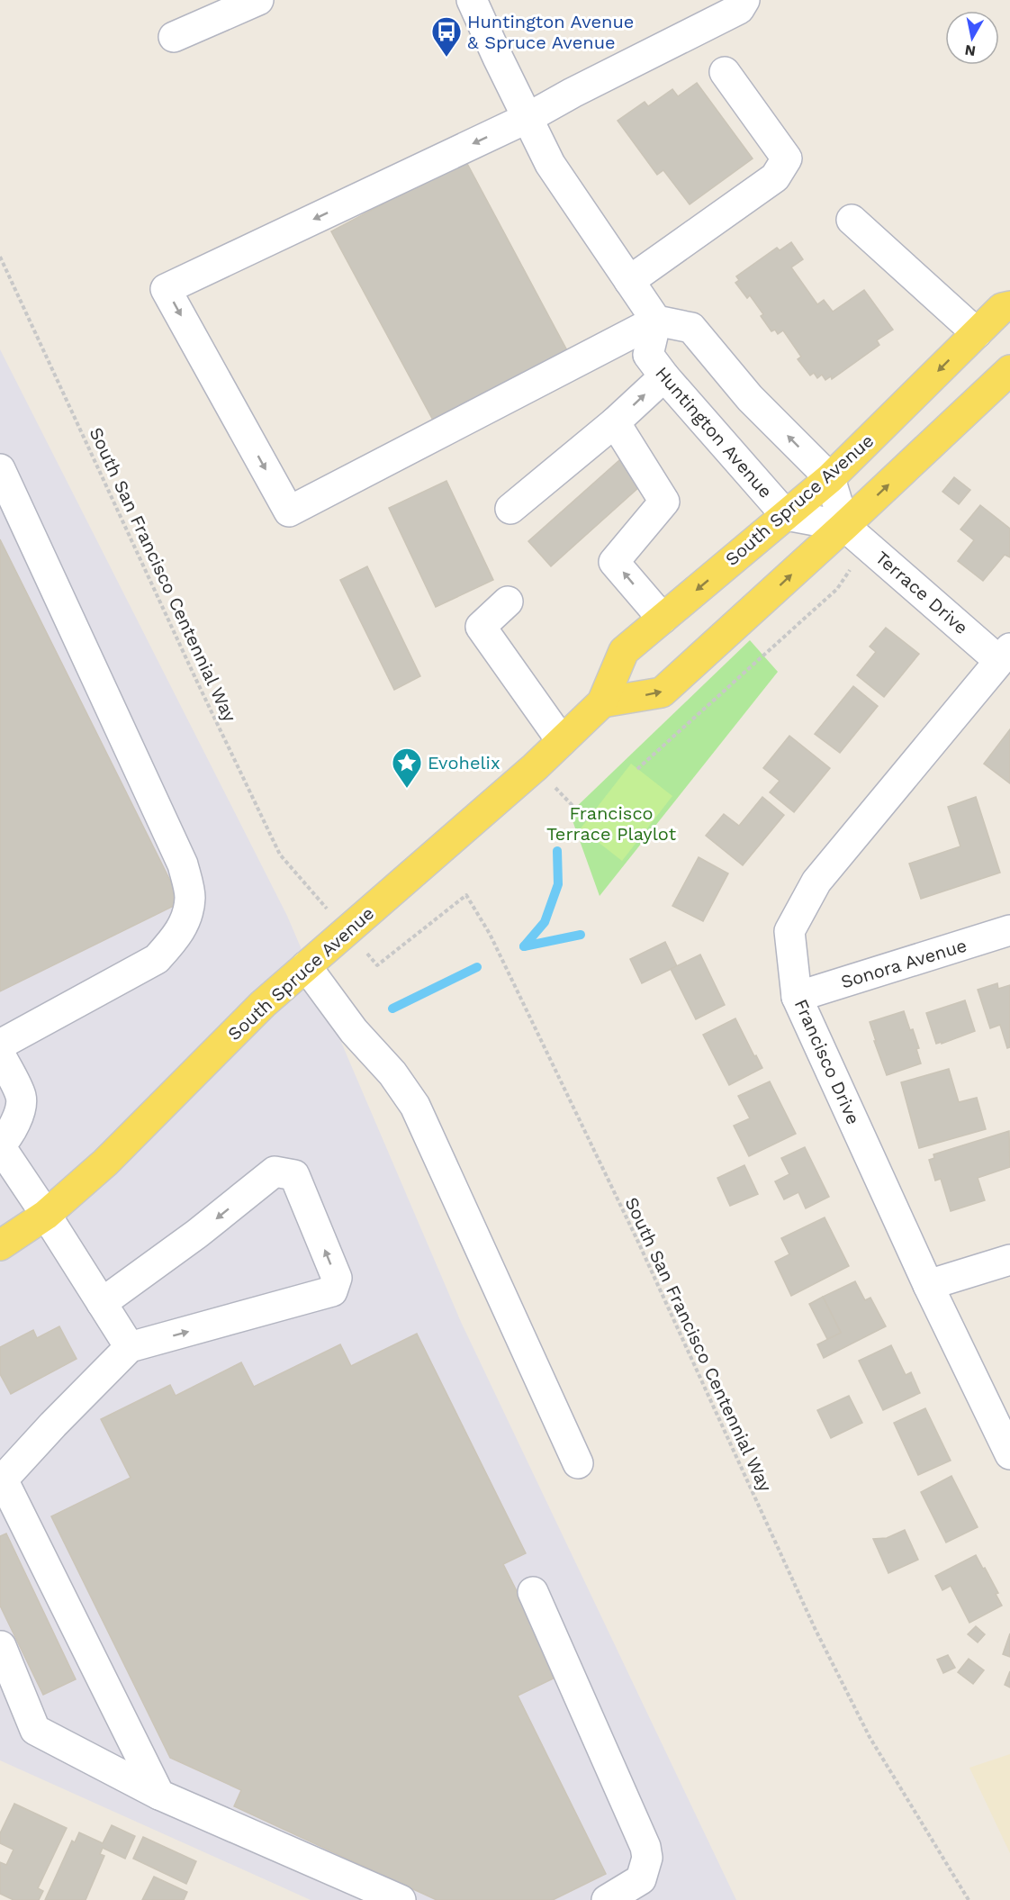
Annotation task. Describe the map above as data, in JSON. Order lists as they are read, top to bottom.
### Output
{
  "streets": {
    "main road": ["South Spruce Avenue"],
    "street": [
      "Huntington Avenue",
      "Terrace Drive",
      "Sonora Avenue",
      "Francisco Drive"
    ],
    "path": ["South San Francisco Centennial Way"]
  },
  "crossings": [
    ["Huntington Avenue", "South Spruce Avenue"],
    ["Huntington Avenue", "Terrace Drive"],
    ["Terrace Drive", "Francisco Drive"],
    ["Sonora Avenue", "Francisco Drive"]
  ],
  "parks": ["Francisco Terrace Playlot"],
  "places": {
    "bus stop": ["Huntington Avenue & Spruce Avenue"],
    "place": ["Evohelix"]
  },
  "north": "bottom"
}
